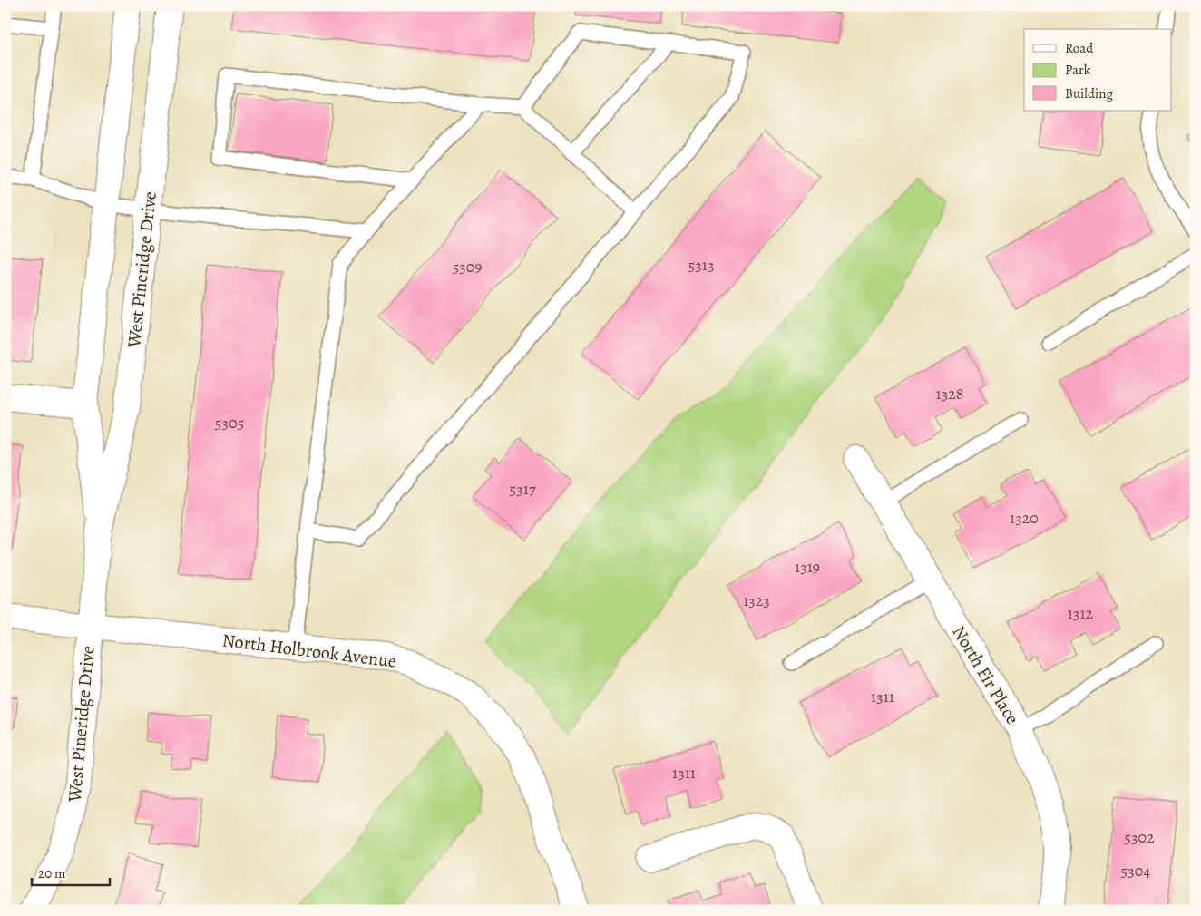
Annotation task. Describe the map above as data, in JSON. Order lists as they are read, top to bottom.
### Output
{
  "streets": {
    "street": ["West Pineridge Drive", "North Holbrook Avenue", "North Fir Place"]
  },
  "crossings": [
    ["West Pineridge Drive", "North Holbrook Avenue"]
  ],
  "house_numbers": [
    "5313",
    "5309",
    "1328",
    "5305",
    "5317",
    "1320",
    "1319",
    "1323",
    "1312",
    "1311",
    "1311",
    "5302",
    "5304"
  ],
  "legend": ["Road", "Park", "Building"],
  "scale_bar": "20 m"
}
